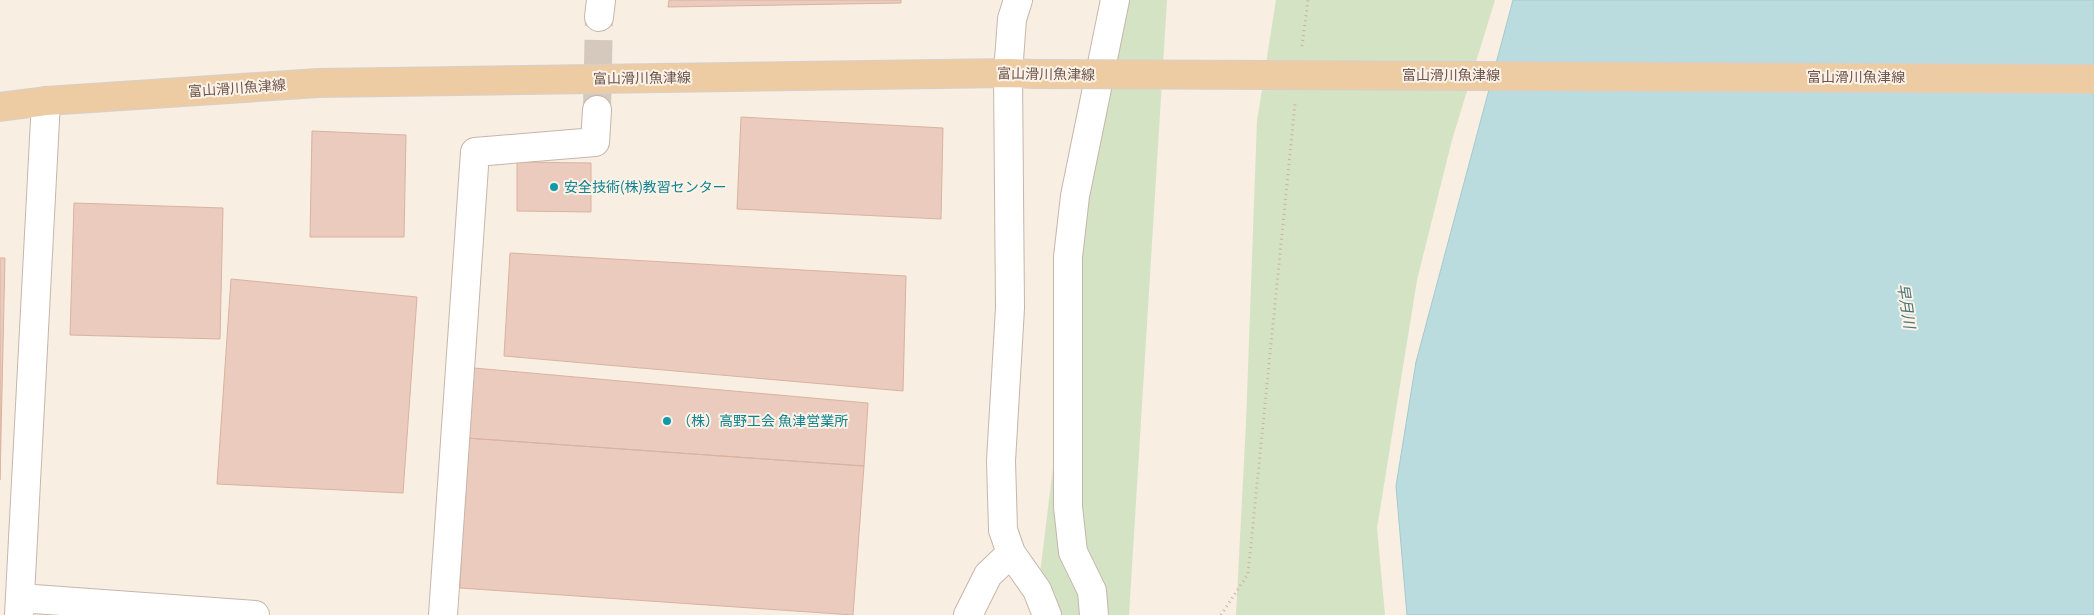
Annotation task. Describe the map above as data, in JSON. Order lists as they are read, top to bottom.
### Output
{
  "streets": {
    "main road": ["富山滑川魚津線"]
  },
  "water": ["早月川"],
  "places": ["安全技術(株)教習センター", "（株）高野工会 魚津営業所"]
}
